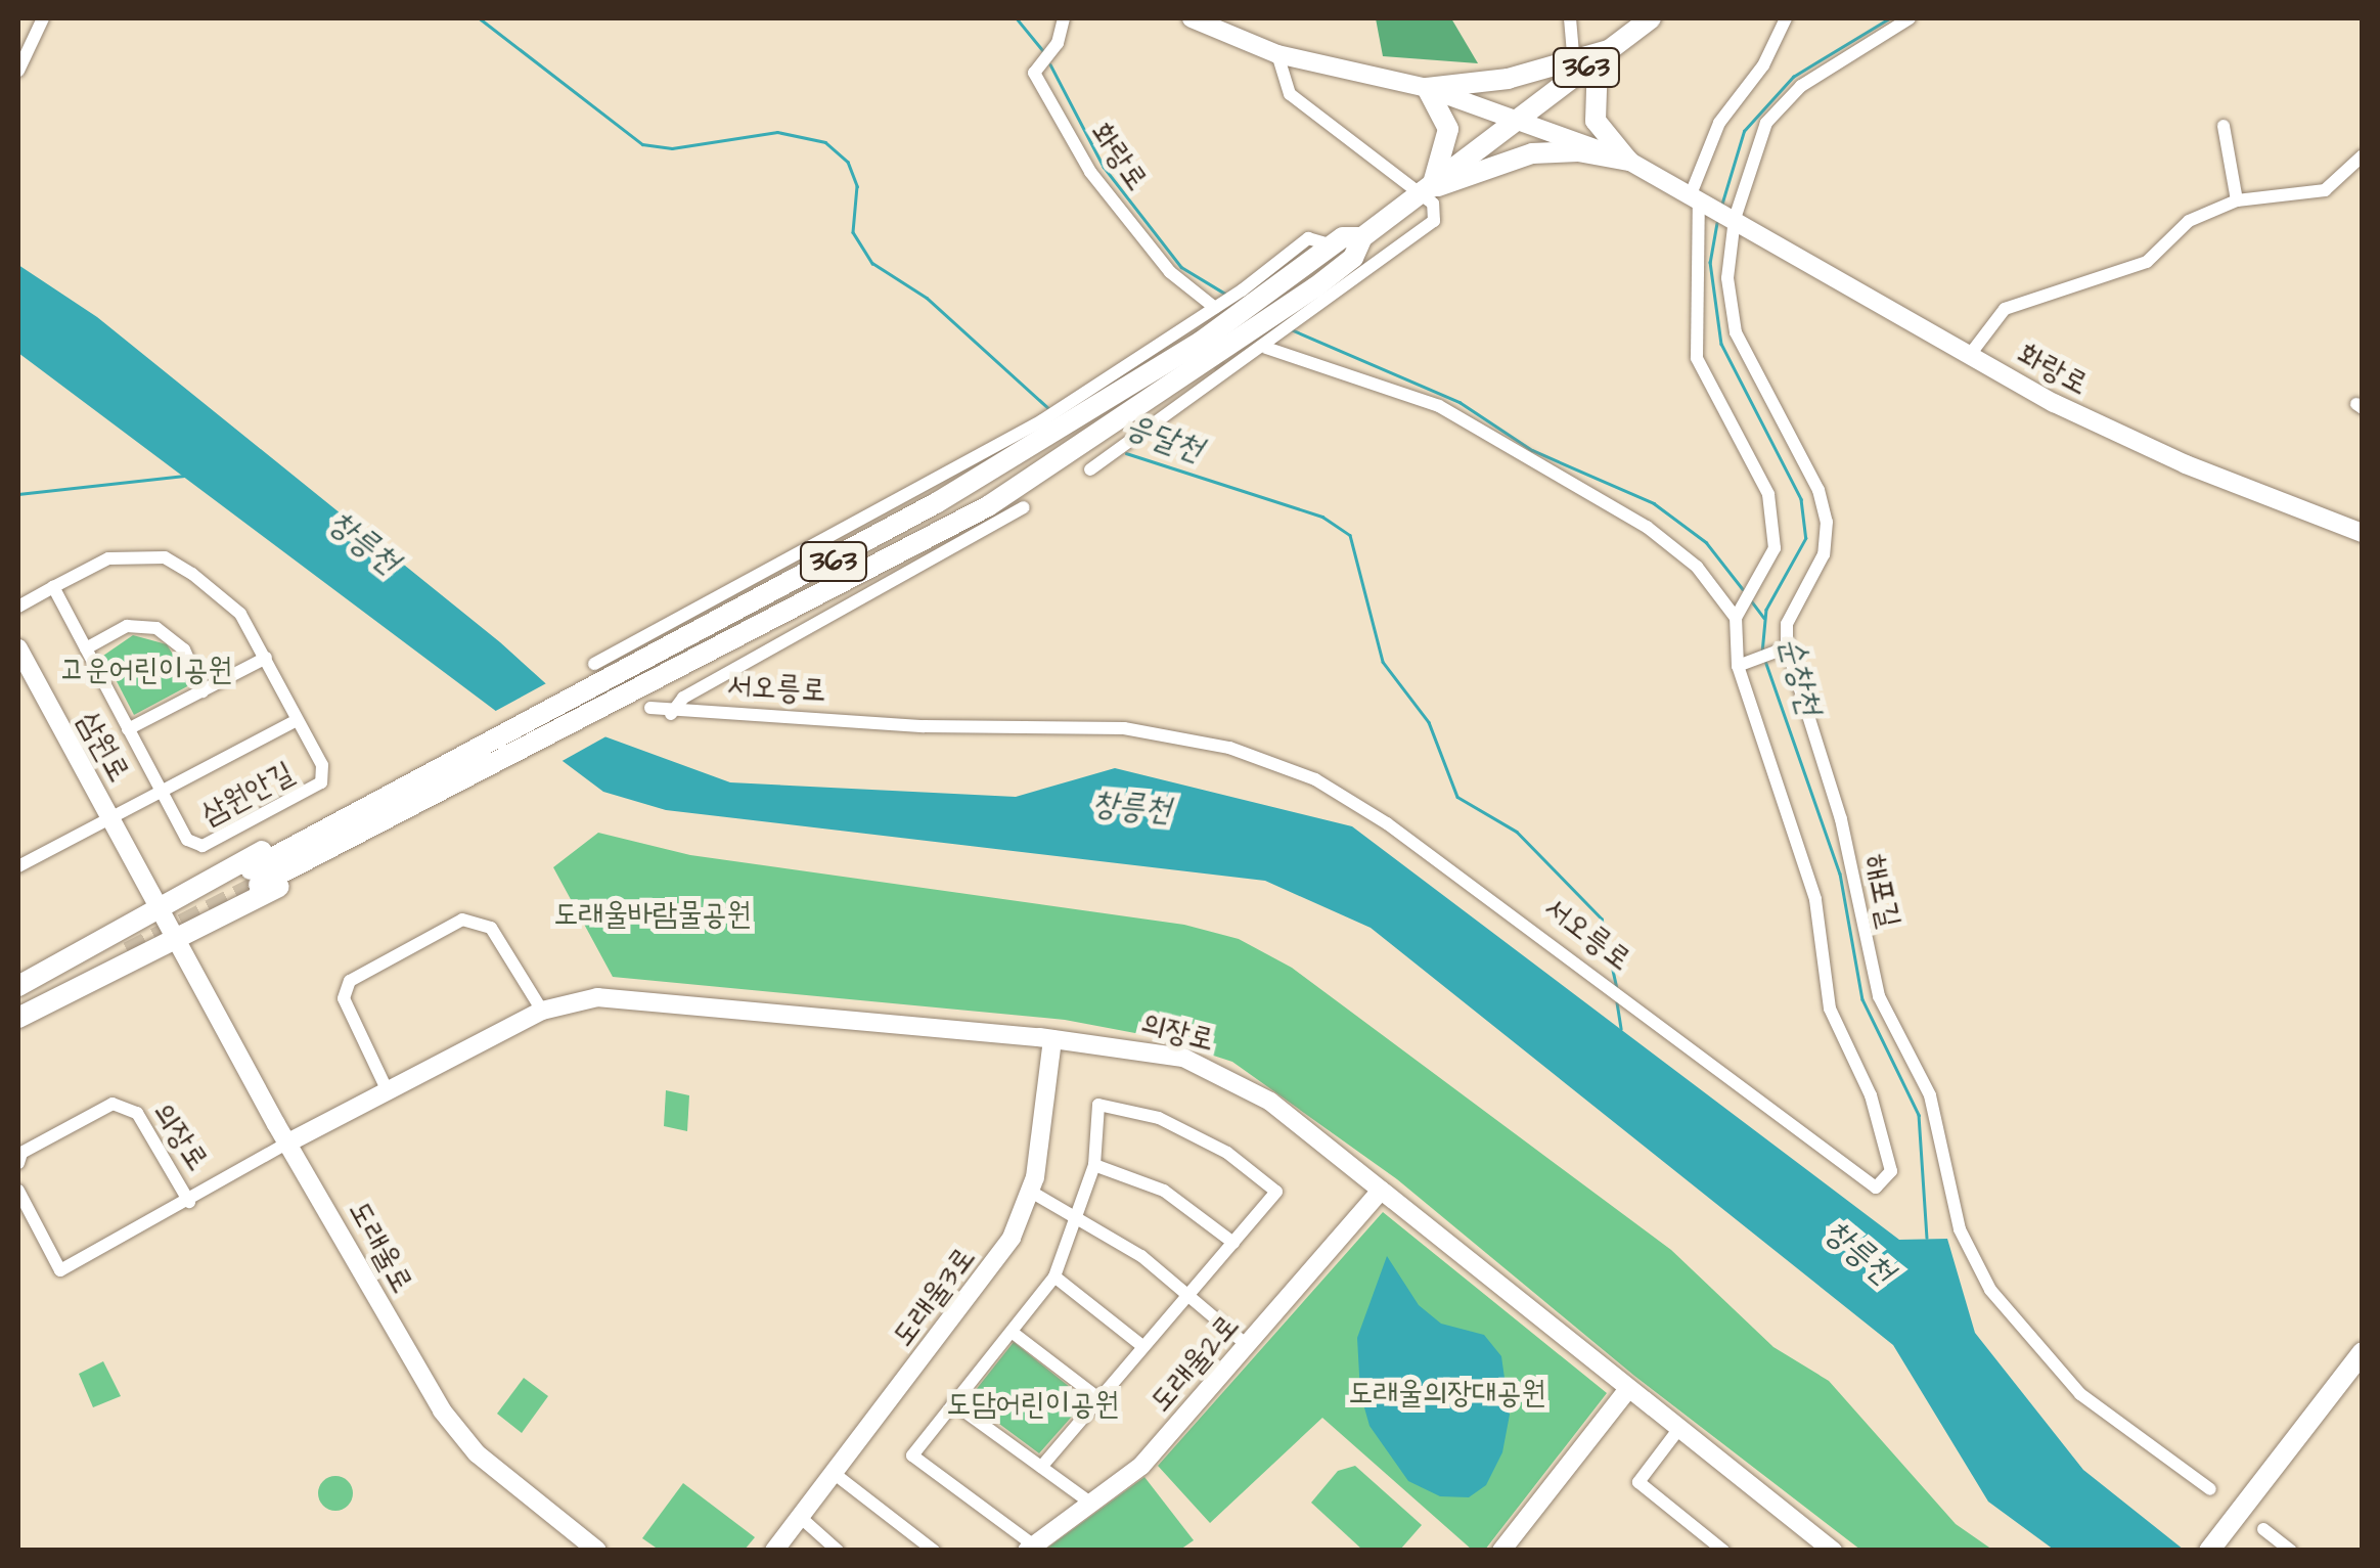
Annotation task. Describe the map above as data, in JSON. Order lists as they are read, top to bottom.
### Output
{
  "streets": {
    "main road": ["363", "서오릉로"],
    "street": [
      "화랑로",
      "삼원로",
      "삼원안길",
      "해포길",
      "의장로",
      "도래울로",
      "도래울3로",
      "도래울2로"
    ]
  },
  "crossings": [
    ["363", "화랑로"],
    ["363", "서오릉로"],
    ["화랑로", "서오릉로"],
    ["삼원로", "삼원안길"],
    ["삼원로", "도래울로"],
    ["의장로", "도래울로"],
    ["의장로", "도래울3로"],
    ["의장로", "도래울2로"]
  ],
  "water": ["응달천", "창릉천", "순창천"],
  "parks": [
    "고운어린이공원",
    "도래울바람물공원",
    "도래울의장대공원",
    "도담어린이공원"
  ]
}
